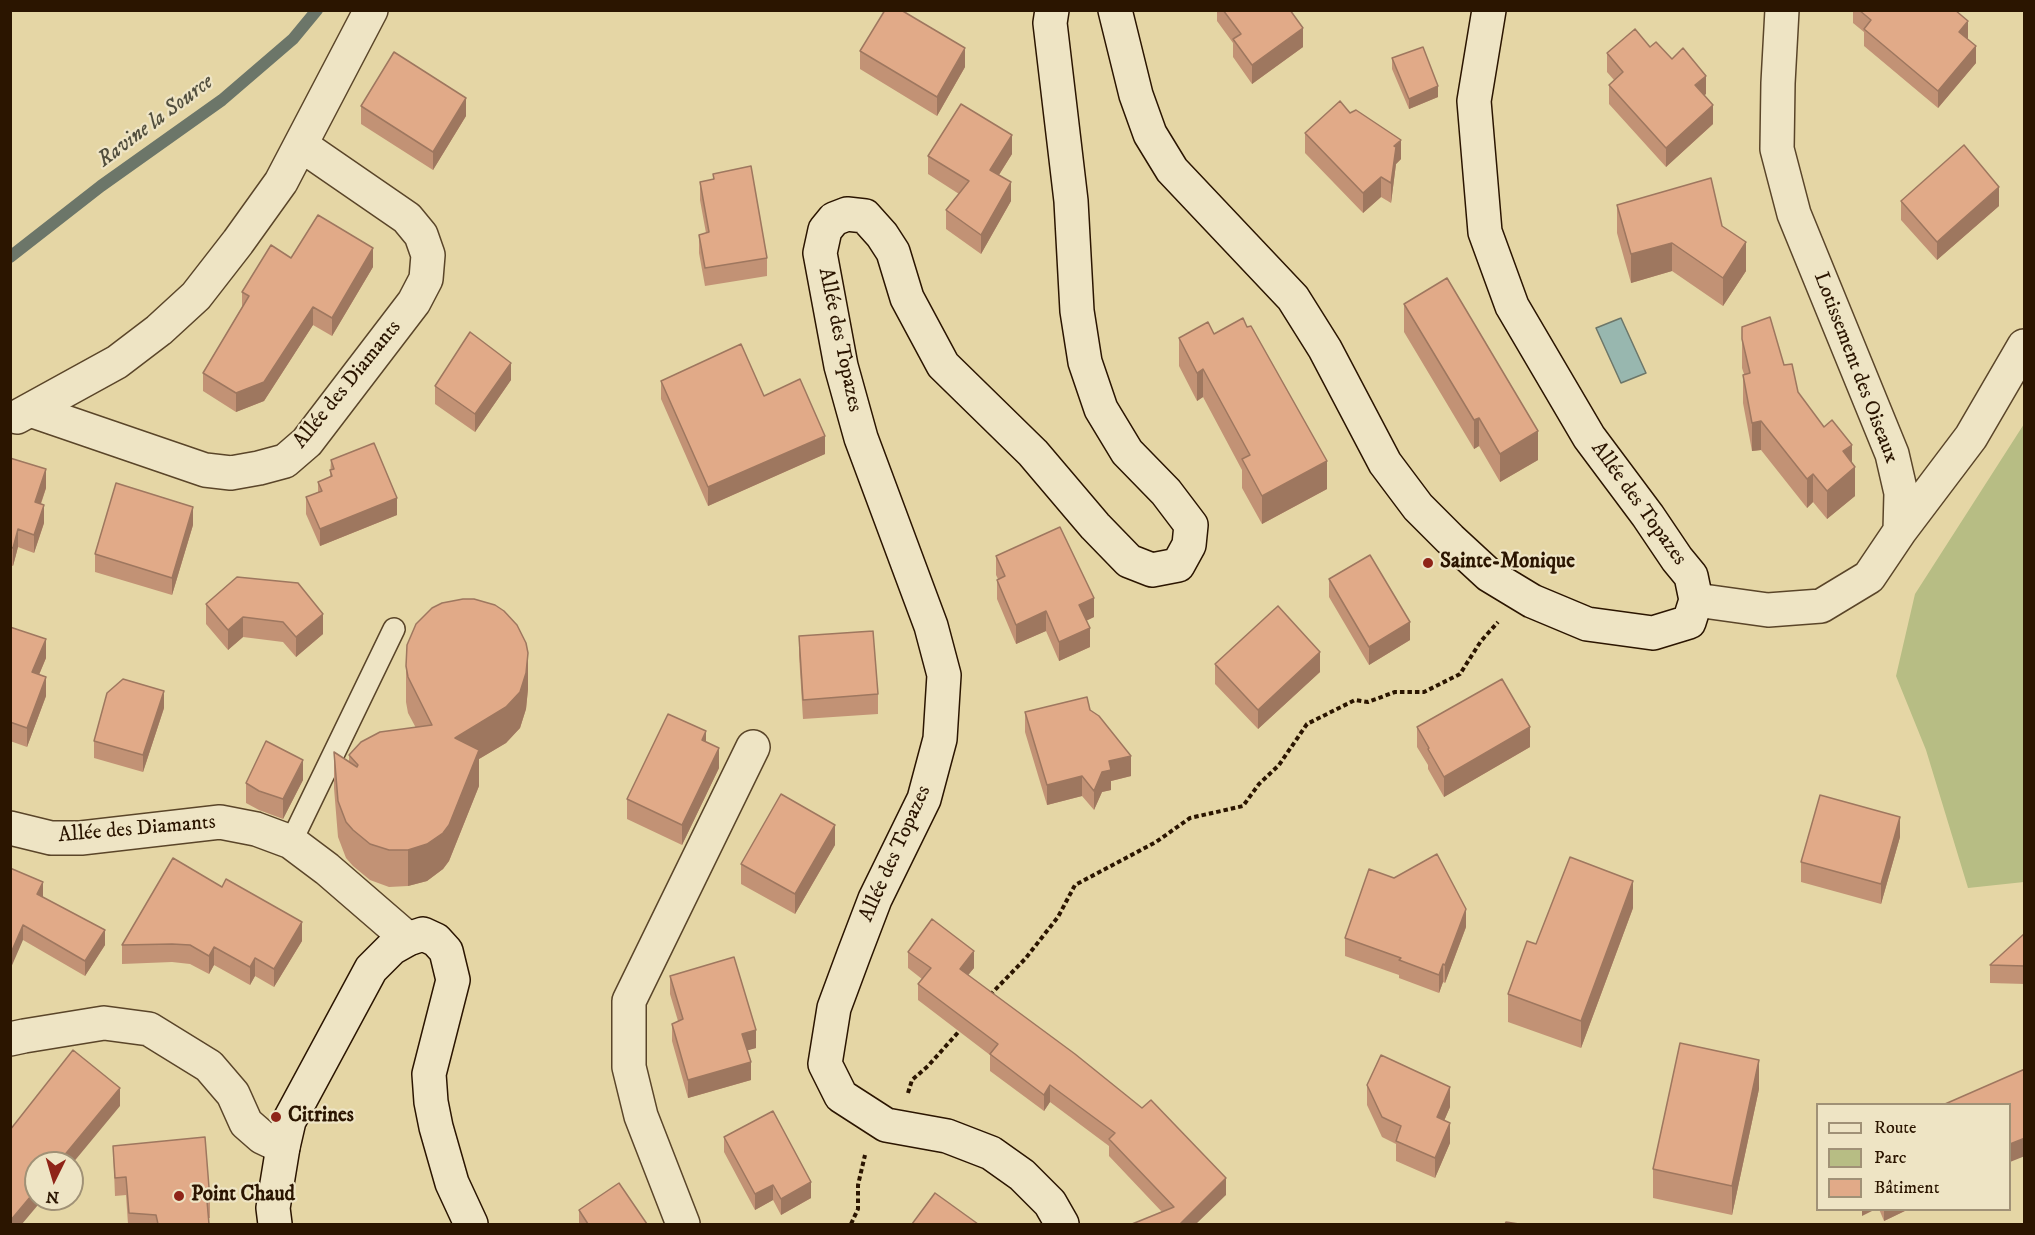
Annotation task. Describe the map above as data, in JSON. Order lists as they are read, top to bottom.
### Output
{
  "streets": {
    "main road": ["Allée des Topazes", "Lotissement des Oiseaux", "Allée des Diamants"]
  },
  "water": ["Ravine la Source"],
  "places": ["Sainte-Monique", "Citrines", "Point Chaud"],
  "legend": ["Route", "Parc", "Bâtiment"],
  "north": "bottom"
}
